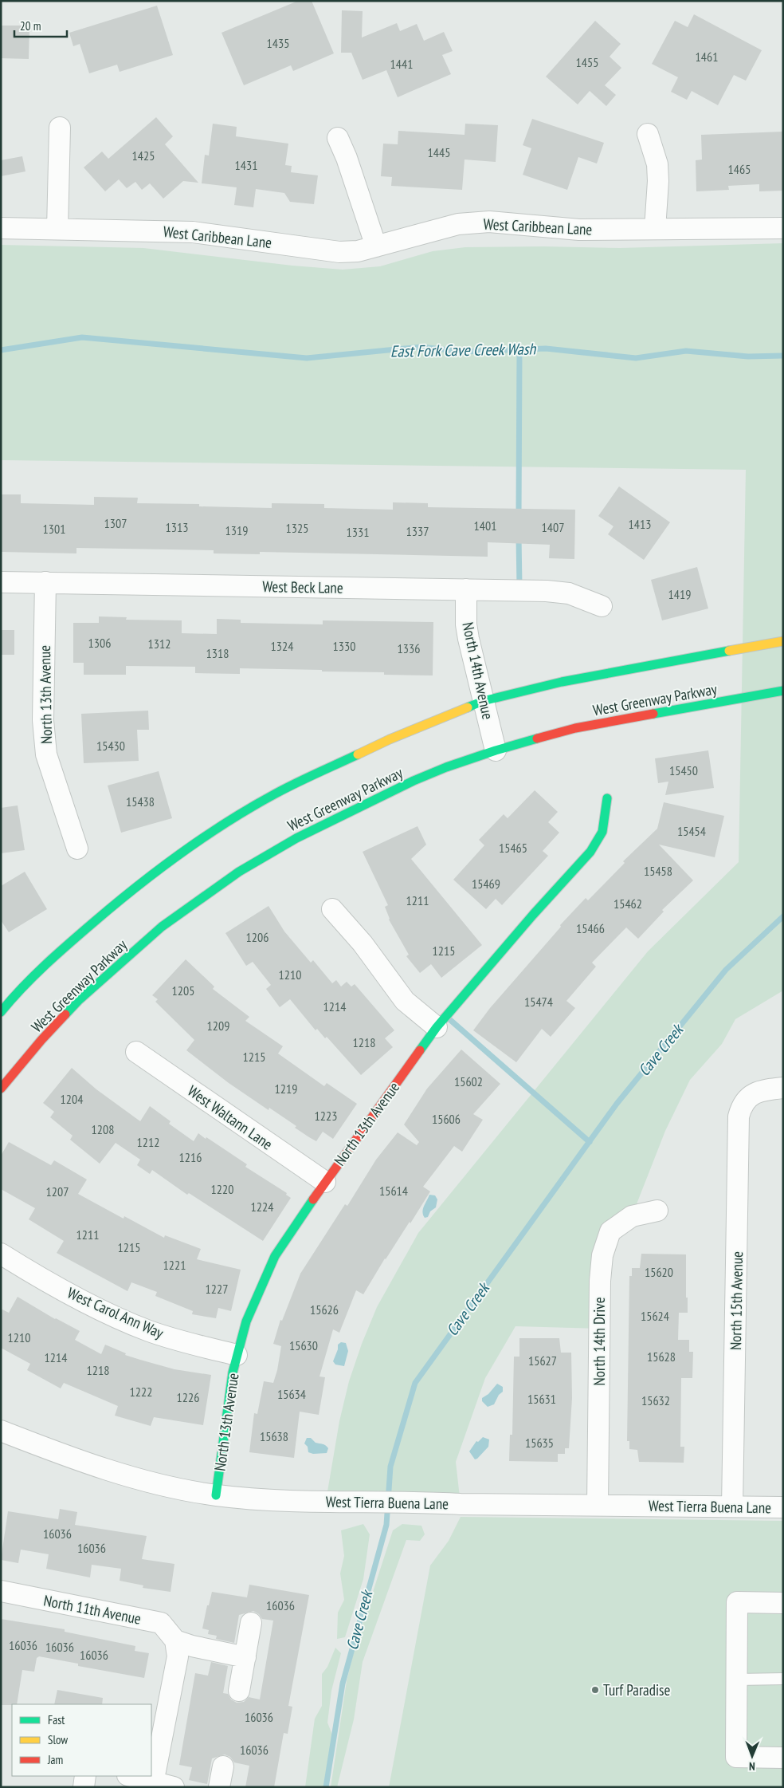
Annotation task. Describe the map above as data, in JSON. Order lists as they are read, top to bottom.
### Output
{
  "streets": {
    "main road": ["North 13th Avenue", "West Greenway Parkway"],
    "street": [
      "West Caribbean Lane",
      "West Beck Lane",
      "North 14th Avenue",
      "West Waltann Lane",
      "North 15th Avenue",
      "West Carol Ann Way",
      "North 14th Drive",
      "West Tierra Buena Lane",
      "North 11th Avenue"
    ]
  },
  "crossings": [
    ["West Beck Lane", "North 14th Avenue"],
    ["West Beck Lane", "North 13th Avenue"],
    ["North 14th Avenue", "West Greenway Parkway"],
    ["North 13th Avenue", "West Waltann Lane"],
    ["North 13th Avenue", "West Carol Ann Way"],
    ["North 13th Avenue", "West Tierra Buena Lane"],
    ["North 15th Avenue", "West Tierra Buena Lane"],
    ["North 14th Drive", "West Tierra Buena Lane"]
  ],
  "water": ["East Fork Cave Creek Wash", "Cave Creek"],
  "places": ["Turf Paradise"],
  "house_numbers": [
    "1435",
    "1461",
    "1455",
    "1441",
    "1445",
    "1425",
    "1431",
    "1465",
    "1307",
    "1413",
    "1401",
    "1313",
    "1407",
    "1325",
    "1301",
    "1319",
    "1337",
    "1331",
    "1419",
    "1306",
    "1312",
    "1324",
    "1330",
    "1336",
    "1318",
    "15430",
    "15450",
    "15438",
    "15454",
    "15465",
    "15458",
    "15469",
    "1211",
    "15462",
    "15466",
    "1206",
    "1215",
    "1210",
    "1205",
    "15474",
    "1214",
    "1209",
    "1218",
    "1215",
    "15602",
    "1219",
    "1204",
    "1223",
    "15606",
    "1208",
    "1212",
    "1216",
    "1220",
    "15614",
    "1207",
    "1224",
    "1211",
    "1215",
    "1221",
    "15620",
    "1227",
    "15626",
    "15624",
    "1210",
    "15630",
    "15628",
    "1214",
    "15627",
    "1218",
    "1222",
    "15634",
    "1226",
    "15631",
    "15632",
    "15638",
    "15635",
    "16036",
    "16036",
    "16036",
    "16036",
    "16036",
    "16036",
    "16036",
    "16036"
  ],
  "legend": ["Fast", "Slow", "Jam"],
  "scale_bar": "20 m",
  "north": "bottom"
}
